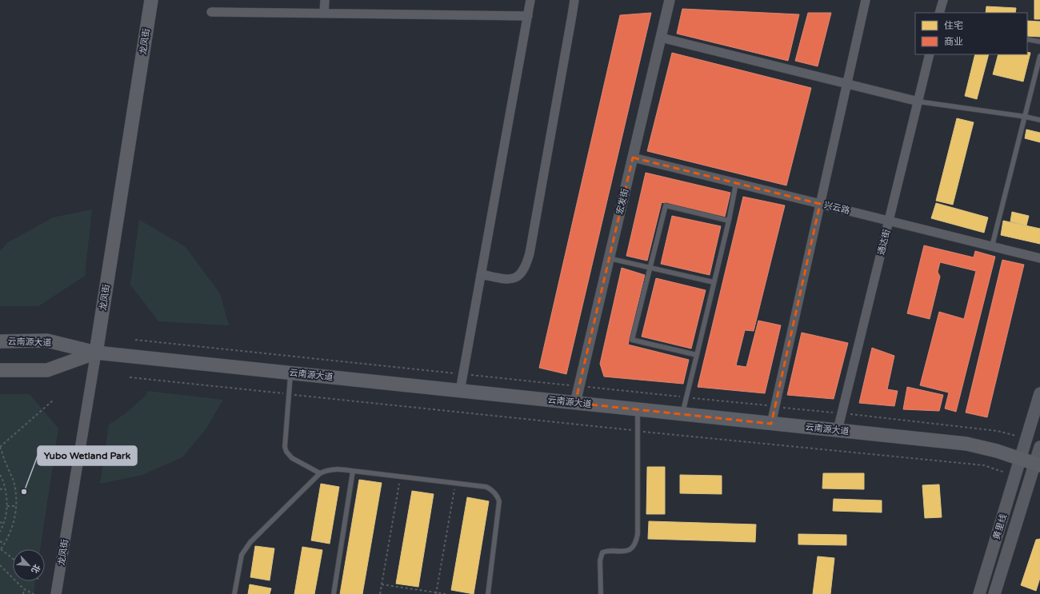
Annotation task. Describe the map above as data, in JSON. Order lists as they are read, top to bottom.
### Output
{
  "streets": {
    "main road": ["龙凤街", "云南源大道", "黄里线"],
    "street": ["宏发街", "兴云路", "通达街"]
  },
  "crossings": [
    ["龙凤街", "云南源大道"],
    ["宏发街", "兴云路"],
    ["宏发街", "云南源大道"],
    ["兴云路", "通达街"],
    ["通达街", "云南源大道"],
    ["云南源大道", "黄里线"]
  ],
  "places": ["Yubo Wetland Park"],
  "legend": ["住宅", "商业"],
  "north": "bottom right"
}
